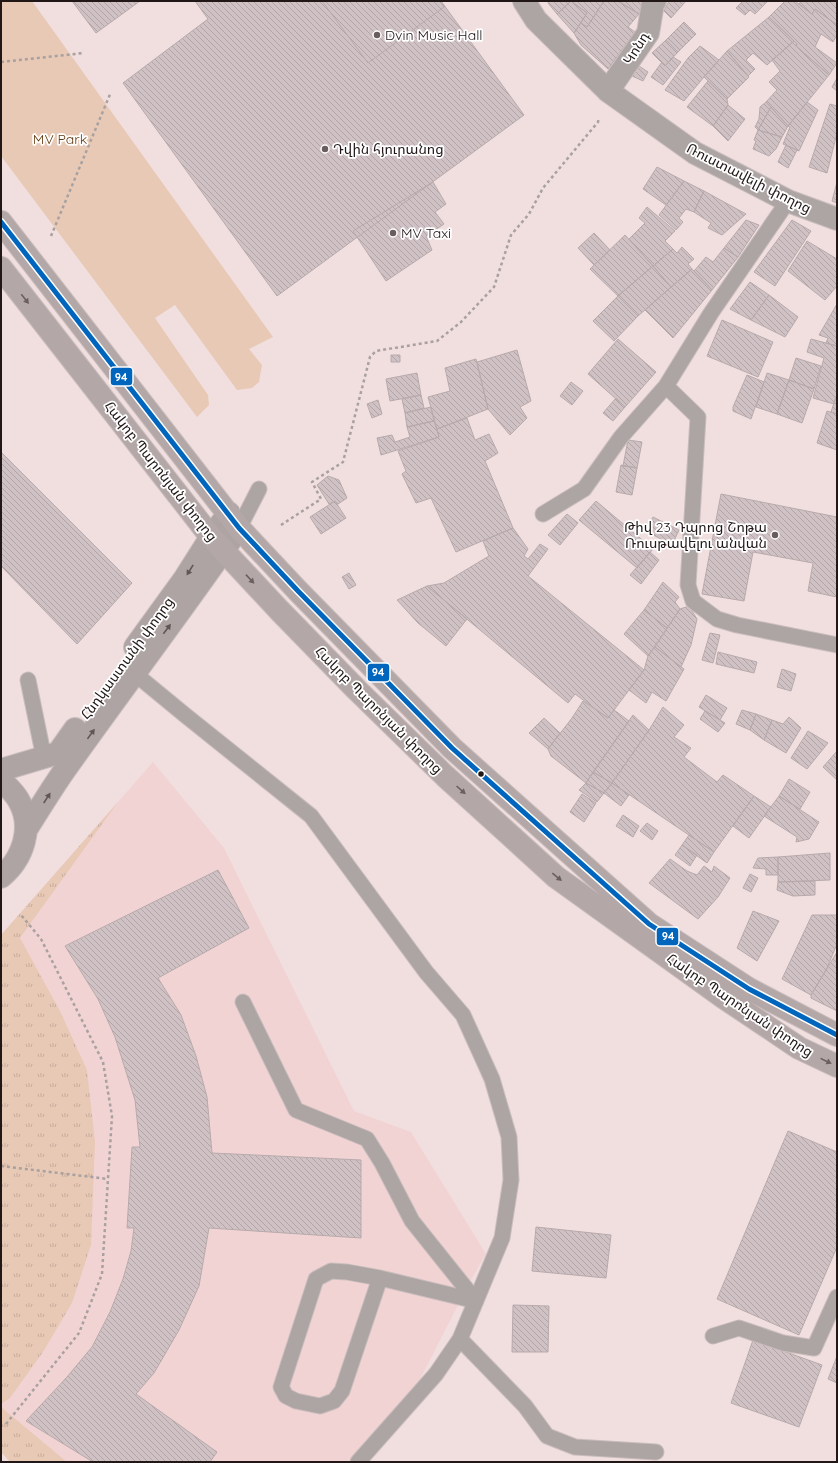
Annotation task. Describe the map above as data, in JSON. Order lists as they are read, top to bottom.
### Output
{
  "streets": {
    "main road": ["Հակոբ Պարոնյան փողոց"],
    "street": ["Կոնդ", "Ռուստավելի փողոց", "Հնդկաստանի փողոց"]
  },
  "crossings": [
    ["Կոնդ", "Ռուստավելի փողոց"],
    ["Հակոբ Պարոնյան փողոց", "Հնդկաստանի փողոց"]
  ],
  "parks": ["MV Park"],
  "places": [
    "Dvin Music Hall",
    "Դվին հյուրանոց",
    "MV Taxi",
    "Թիվ 23 Դպրոց Շոթա Ռուսթավելու անվան"
  ],
  "lines": ["transit line 94"]
}
